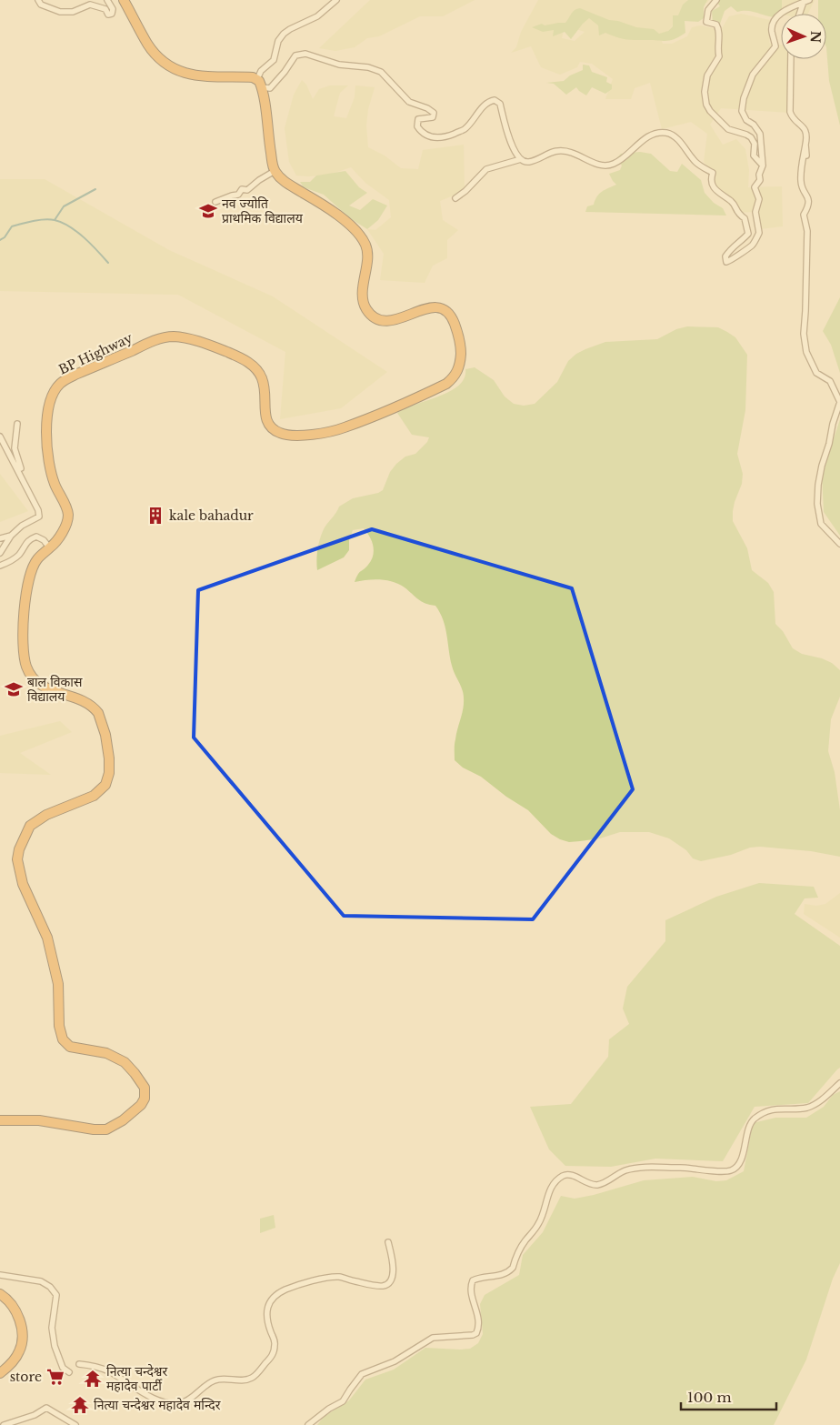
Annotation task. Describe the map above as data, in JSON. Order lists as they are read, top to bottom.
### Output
{
  "streets": {
    "highway": ["BP Highway"]
  },
  "places": {
    "school or university": ["नव ज्योति प्राथमिक विद्यालय", "बाल विकास विद्यालय"],
    "building": ["kale bahadur"],
    "supermarket": ["store"],
    "temple": ["नित्या चन्देश्वर महादेव पार्टी", "नित्या चन्देश्वर महादेव मन्दिर"]
  },
  "scale_bar": "100 m",
  "north": "right"
}
